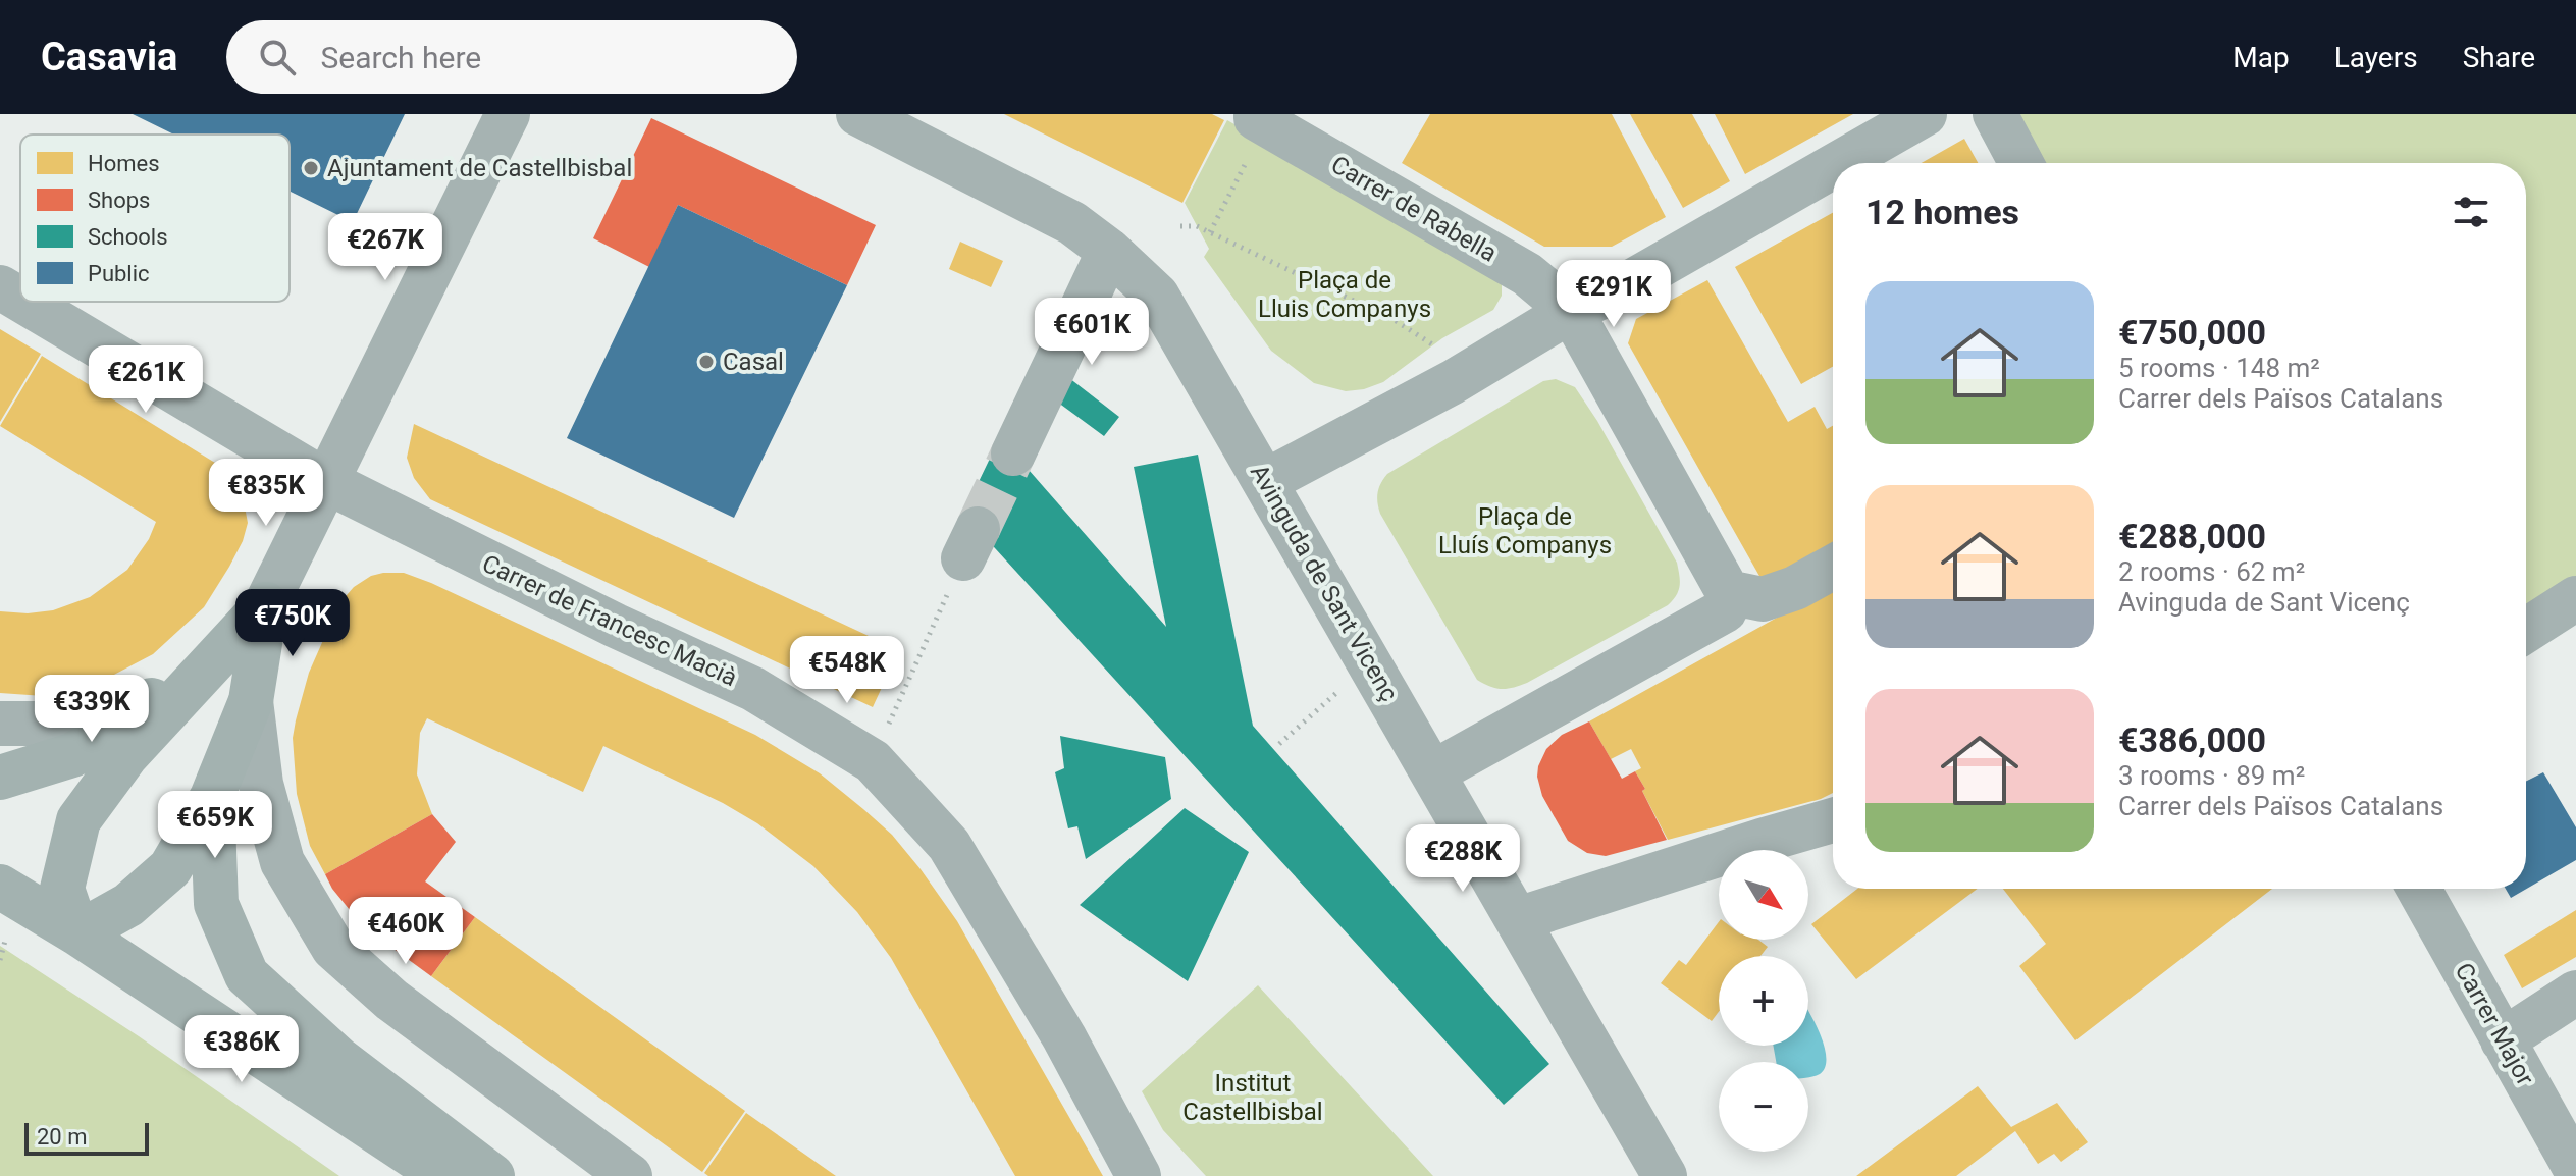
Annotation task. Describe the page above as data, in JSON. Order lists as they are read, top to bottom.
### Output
{
  "streets": {
    "street": [
      "Carrer de Rabella",
      "Avinguda de Sant Vicenç",
      "Carrer de Francesc Macià",
      "Carrer Major"
    ]
  },
  "parks": ["Plaça de Lluis Companys", "Plaça de Lluís Companys", "Institut Castellbisbal"],
  "places": ["Ajuntament de Castellbisbal", "Casal"],
  "legend": [
    "Homes",
    "Shops",
    "Schools",
    "Public"
  ],
  "scale_bar": "20 m",
  "north": "bottom right",
  "page": {
    "header": "Casavia",
    "search": "Search here",
    "nav": ["Map", "Layers", "Share"],
    "heading": "12 homes",
    "price": [
      "€267K",
      "€291K",
      "€601K",
      "€261K",
      "€835K",
      "€750K",
      "€548K",
      "€339K",
      "€659K",
      "€288K",
      "€460K",
      "€386K"
    ],
    "list": [
      {
        "name": "€750,000",
        "note": "5 rooms · 148 m² · Carrer dels Països Catalans"
      },
      {
        "name": "€288,000",
        "note": "2 rooms · 62 m² · Avinguda de Sant Vicenç"
      },
      {
        "name": "€386,000",
        "note": "3 rooms · 89 m² · Carrer dels Països Catalans"
      }
    ],
    "map_buttons": ["+", "−"],
    "scale": "20 m"
  }
}
